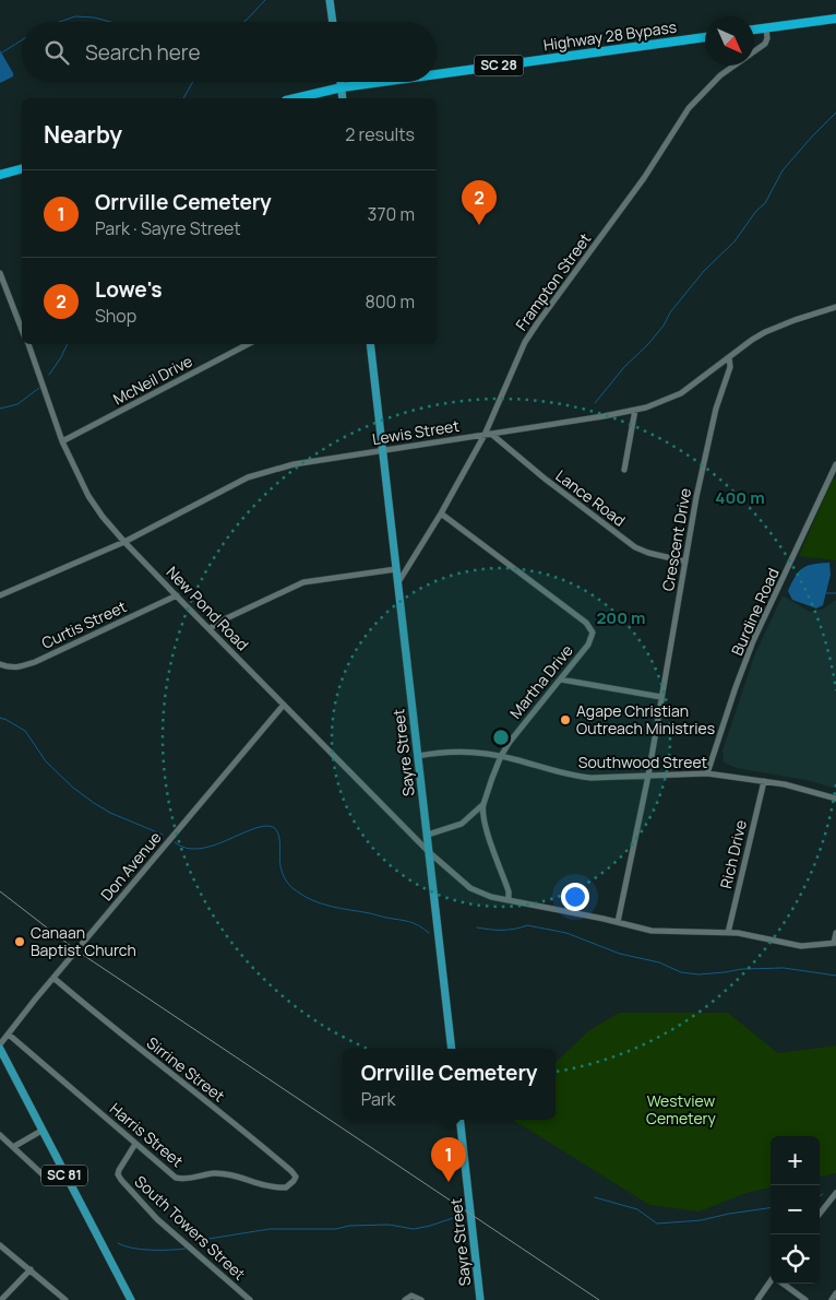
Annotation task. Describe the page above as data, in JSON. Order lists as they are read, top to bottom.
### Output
{
  "streets": {
    "highway": ["Highway 28 Bypass", "SC 28"],
    "main road": ["Sayre Street", "SC 81"],
    "street": [
      "Frampton Street",
      "McNeil Drive",
      "Lewis Street",
      "Lance Road",
      "Crescent Drive",
      "New Pond Road",
      "Burdine Road",
      "Curtis Street",
      "Martha Drive",
      "Southwood Street",
      "Rich Drive",
      "Don Avenue",
      "Sirrine Street",
      "Harris Street",
      "South Towers Street"
    ]
  },
  "crossings": [
    ["Frampton Street", "Lewis Street"],
    ["Frampton Street", "Martha Drive"],
    ["Frampton Street", "Sayre Street"],
    ["McNeil Drive", "New Pond Road"],
    ["Lewis Street", "Lance Road"],
    ["Lewis Street", "Crescent Drive"],
    ["Lewis Street", "New Pond Road"],
    ["Lewis Street", "Sayre Street"],
    ["Lance Road", "Crescent Drive"],
    ["Crescent Drive", "New Pond Road"],
    ["Crescent Drive", "Southwood Street"],
    ["New Pond Road", "Curtis Street"],
    ["New Pond Road", "Sayre Street"],
    ["New Pond Road", "Rich Drive"],
    ["New Pond Road", "Don Avenue"],
    ["Burdine Road", "Southwood Street"],
    ["Martha Drive", "Sayre Street"],
    ["Martha Drive", "Southwood Street"],
    ["Sayre Street", "Southwood Street"],
    ["Southwood Street", "Rich Drive"],
    ["Don Avenue", "Sirrine Street"],
    ["Don Avenue", "Harris Street"],
    ["Don Avenue", "SC 81"],
    ["Sirrine Street", "Harris Street"],
    ["Harris Street", "South Towers Street"]
  ],
  "parks": ["Westview Cemetery"],
  "places": ["Agape Christian Outreach Ministries", "Canaan Baptist Church"],
  "north": "bottom right",
  "page": {
    "search": "Search here",
    "heading": ["Nearby", "2 results"],
    "list": [
      {
        "mark": "1",
        "name": "Orrville Cemetery",
        "note": "Park · Sayre Street",
        "value": "370 m"
      },
      {
        "mark": "2",
        "name": "Lowe's",
        "note": "Shop",
        "value": "800 m"
      }
    ],
    "pins": ["2", "1"],
    "popup": ["Orrville Cemetery", "Park"],
    "map_buttons": ["+", "−"]
  },
  "rings": ["400 m", "200 m"]
}
